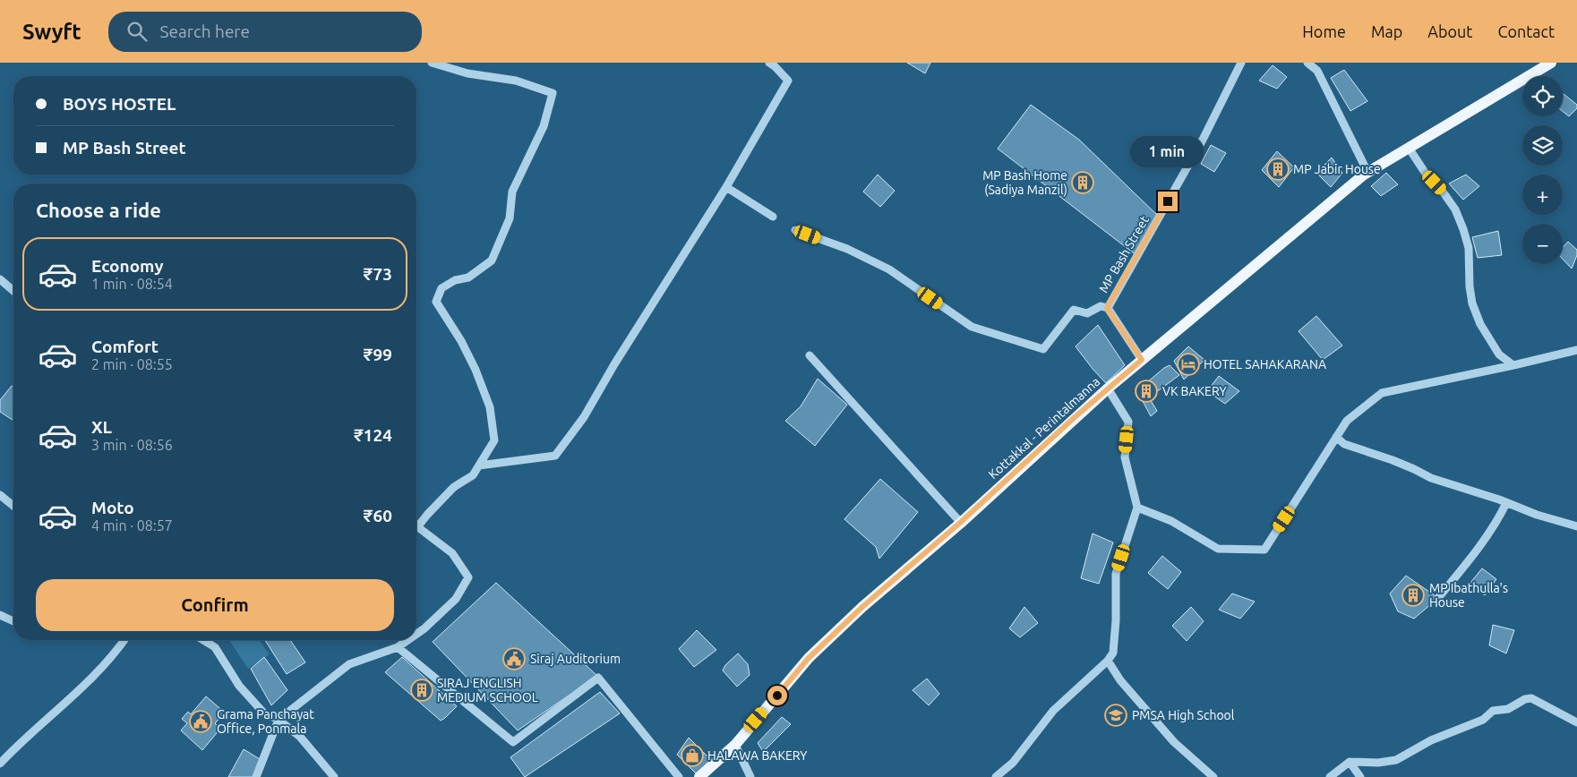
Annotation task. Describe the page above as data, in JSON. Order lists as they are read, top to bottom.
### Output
{
  "streets": {
    "main road": ["Kottakkal - Perintalmanna"],
    "street": ["MP Bash Street"]
  },
  "crossings": [
    ["MP Bash Street", "Kottakkal - Perintalmanna"]
  ],
  "places": {
    "building": [
      "MP Jabir House",
      "MP Bash Home (Sadiya Manzil)",
      "VK BAKERY",
      "MP Ibathulla's House",
      "SIRAJ ENGLISH MEDIUM SCHOOL"
    ],
    "hotel": ["HOTEL SAHAKARANA"],
    "public building": ["Siraj Auditorium", "Grama Panchayat Office, Ponmala"],
    "school or university": ["PMSA High School"],
    "shop": ["HALAWA BAKERY"]
  },
  "page": {
    "header": "Swyft",
    "search": "Search here",
    "nav": [
      "Home",
      "Map",
      "About",
      "Contact"
    ],
    "map_buttons": ["+", "−"],
    "banner": ["BOYS HOSTEL", "MP Bash Street"],
    "bubble": "1 min",
    "heading": "Choose a ride",
    "list": [
      {
        "name": "Economy",
        "note": "1 min · 08:54",
        "value": "₹73"
      },
      {
        "name": "Comfort",
        "note": "2 min · 08:55",
        "value": "₹99"
      },
      {
        "name": "XL",
        "note": "3 min · 08:56",
        "value": "₹124"
      },
      {
        "name": "Moto",
        "note": "4 min · 08:57",
        "value": "₹60"
      }
    ],
    "buttons": "Confirm"
  }
}
